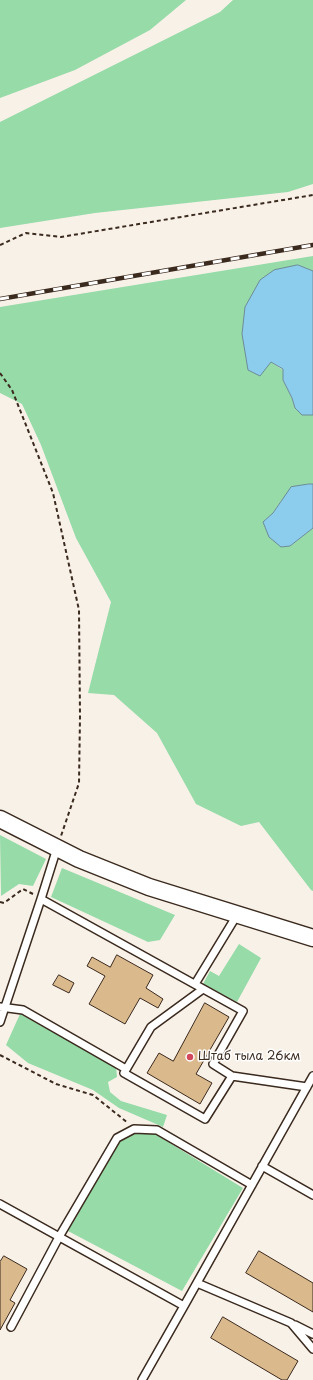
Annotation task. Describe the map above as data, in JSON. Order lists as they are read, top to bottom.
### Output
{
  "places": ["Штаб тыла 26км"]
}
